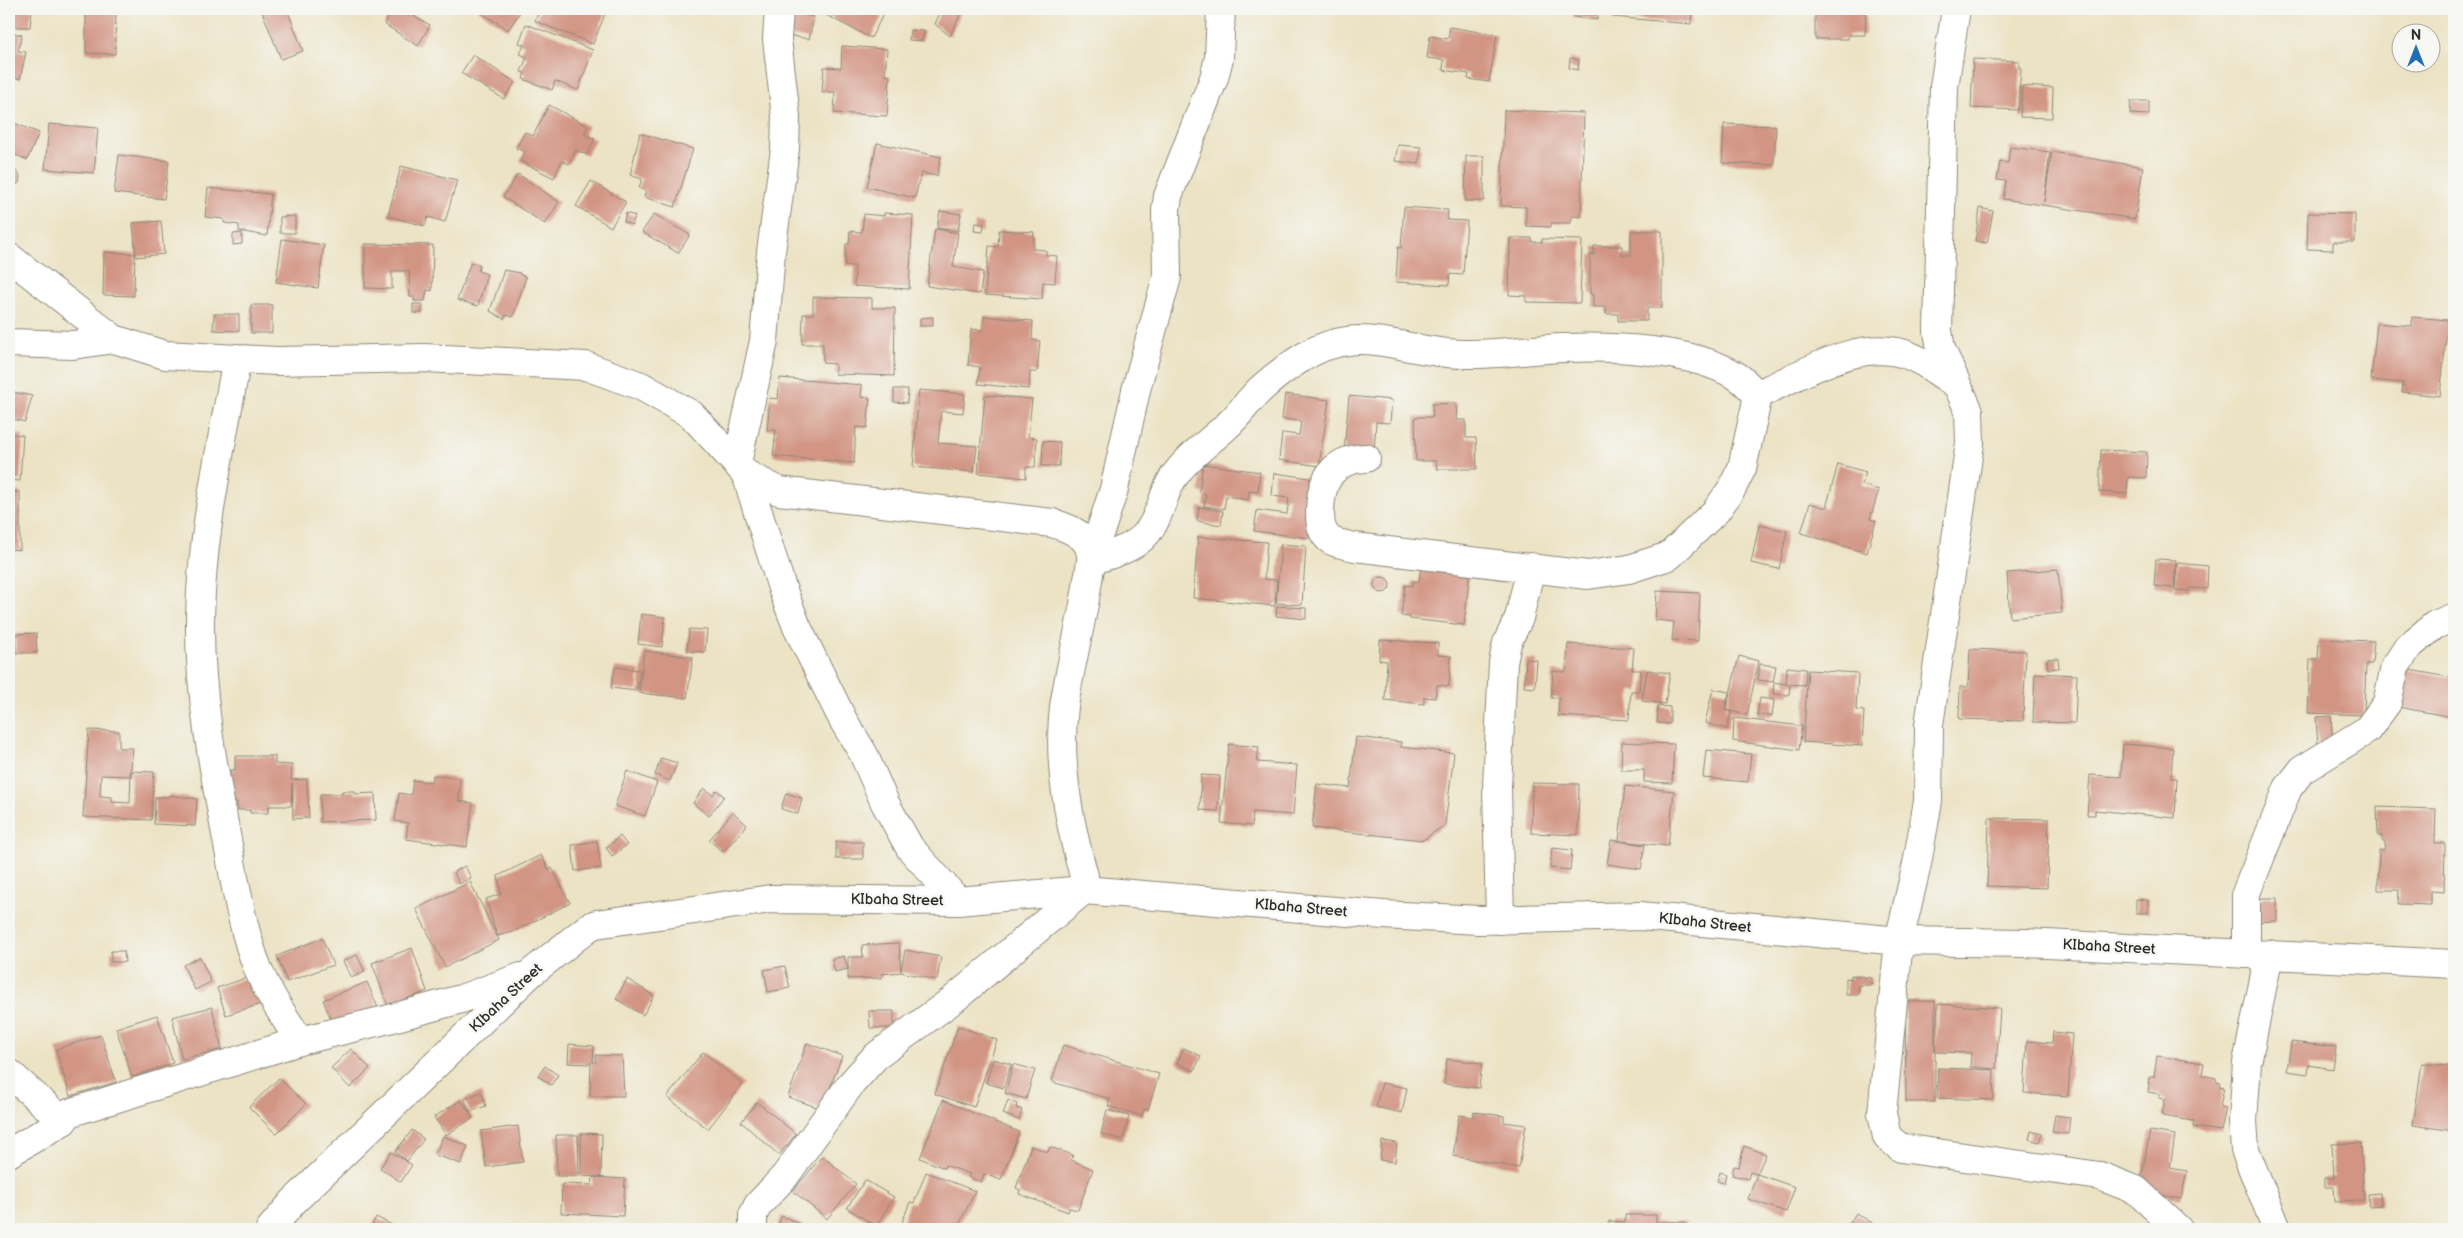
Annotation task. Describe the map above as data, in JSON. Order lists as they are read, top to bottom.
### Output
{
  "streets": {
    "street": ["KIbaha Street"]
  },
  "north": "top"
}
